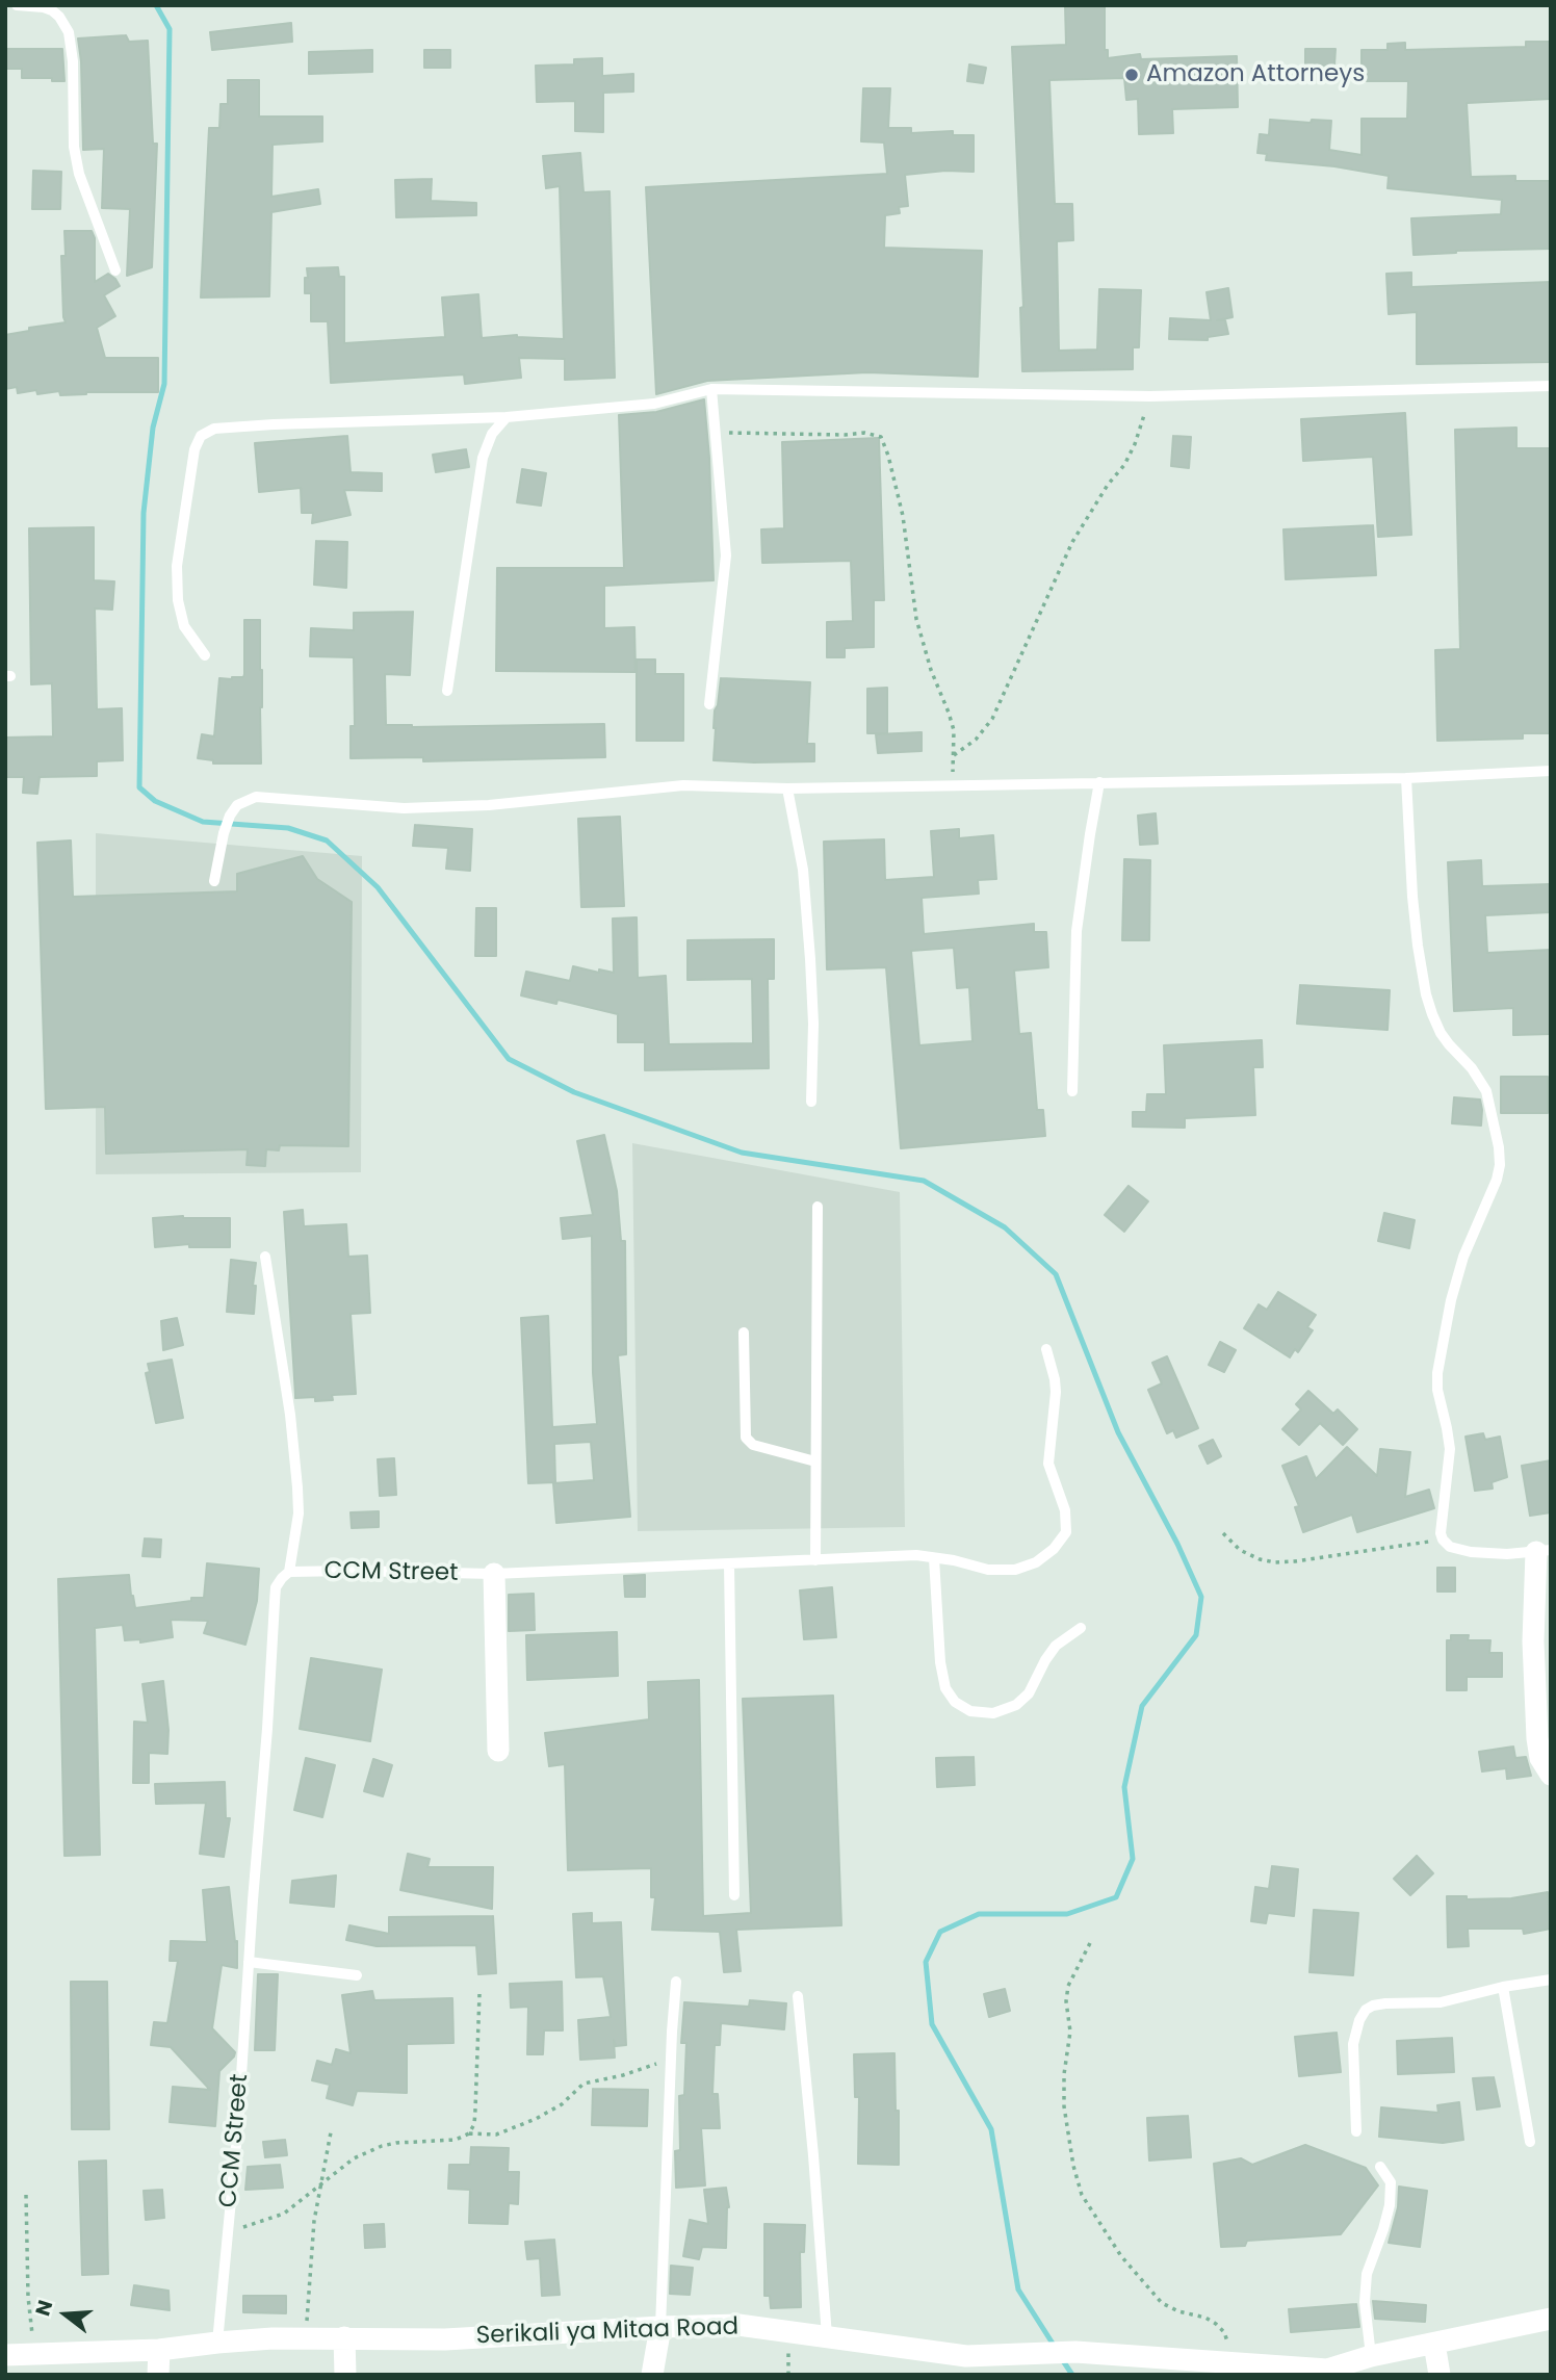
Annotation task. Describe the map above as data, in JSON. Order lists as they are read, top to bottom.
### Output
{
  "streets": {
    "street": ["Serikali ya Mitaa Road"],
    "lane": ["CCM Street"]
  },
  "crossings": [
    ["CCM Street", "Serikali ya Mitaa Road"]
  ],
  "places": ["Amazon Attorneys"],
  "north": "left"
}
